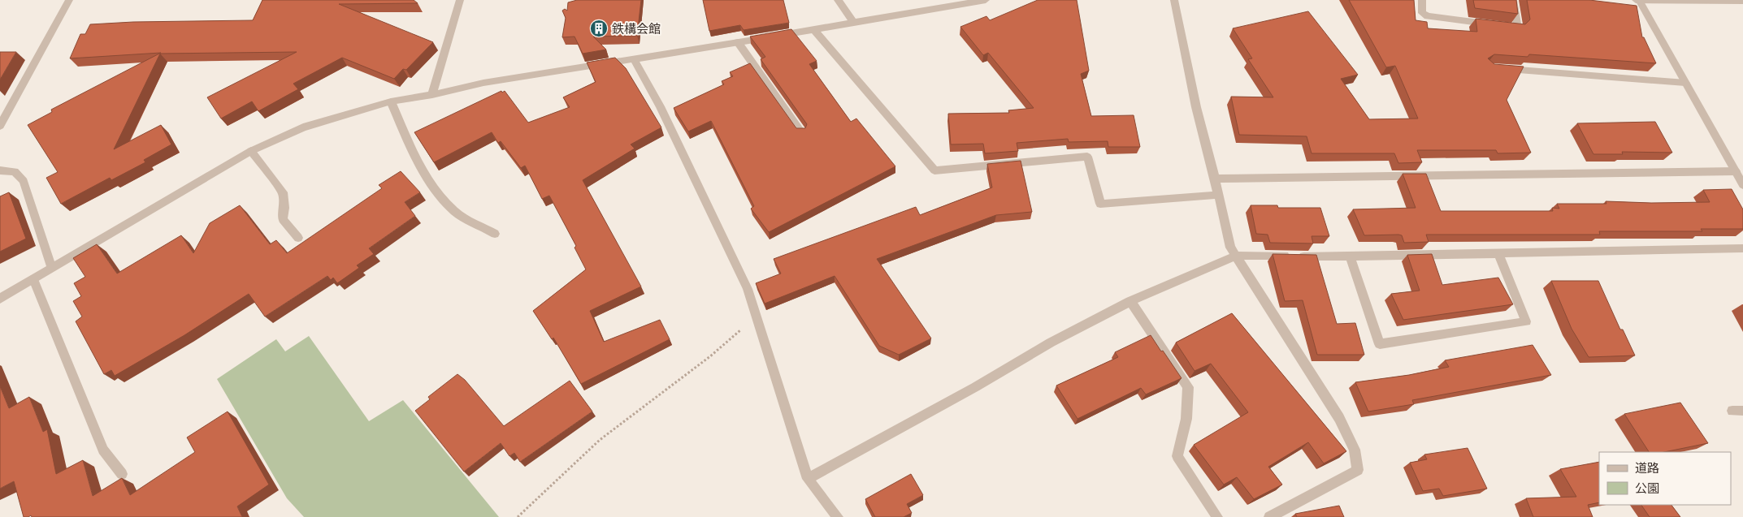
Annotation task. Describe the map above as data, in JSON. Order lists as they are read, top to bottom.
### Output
{
  "places": {
    "building": ["鉄構会館"]
  },
  "legend": ["道路", "公園"]
}
